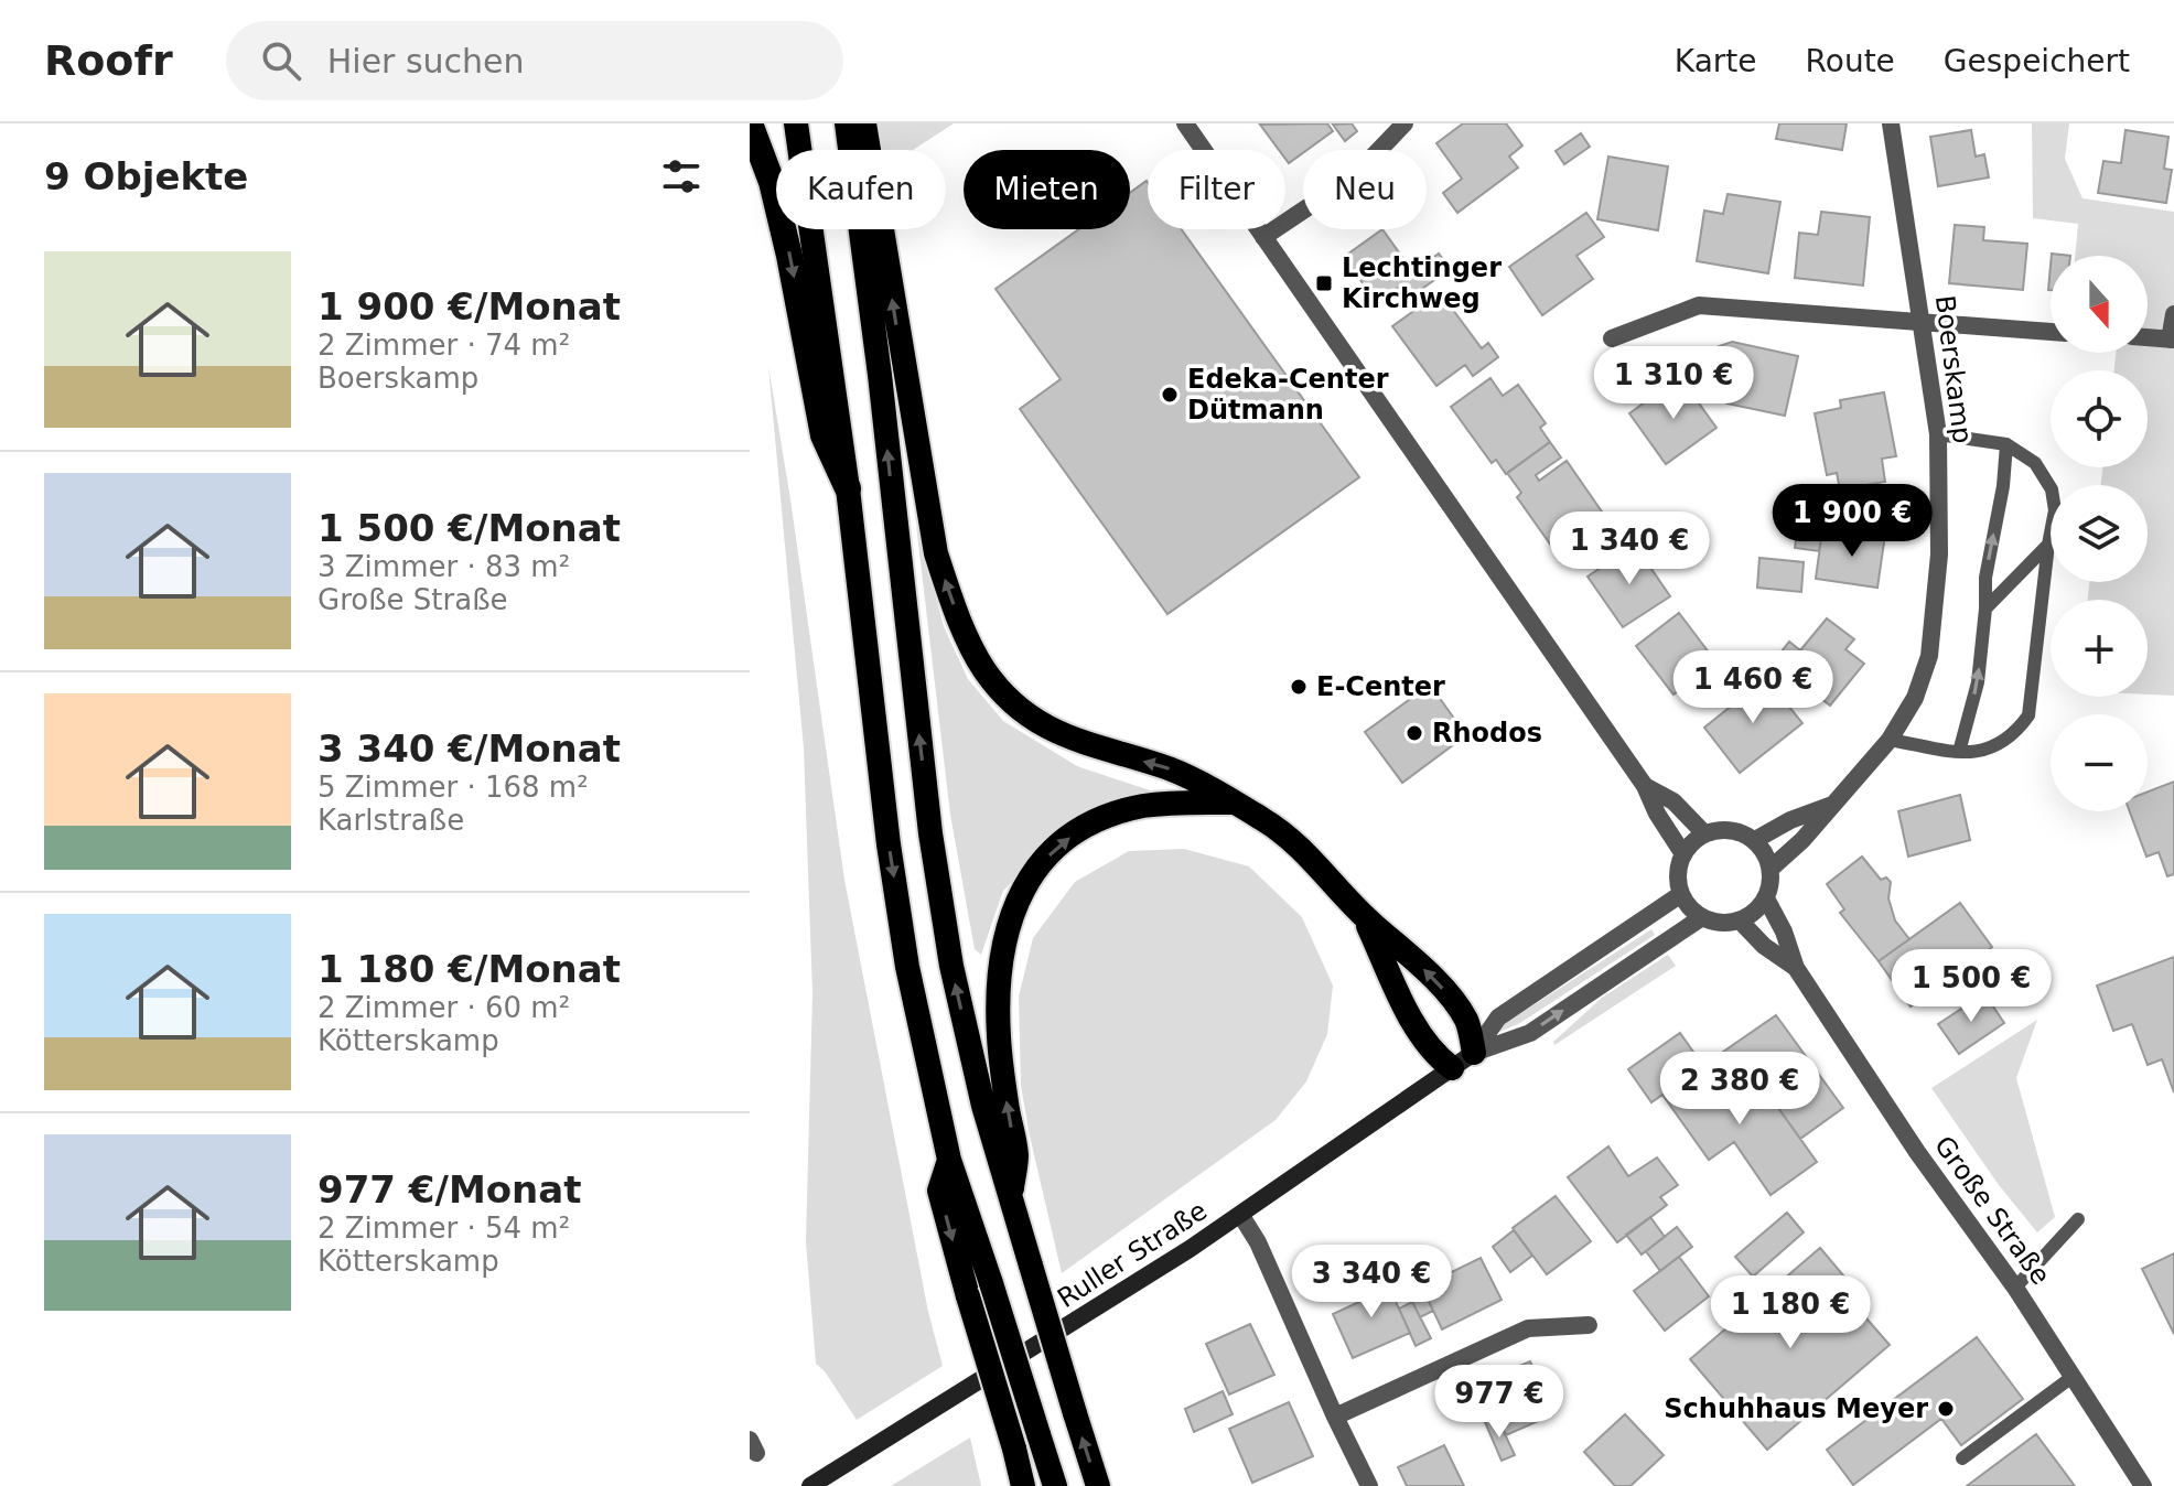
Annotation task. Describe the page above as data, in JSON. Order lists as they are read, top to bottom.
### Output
{
  "streets": {
    "main road": ["Ruller Straße"],
    "street": ["Boerskamp", "Große Straße"]
  },
  "crossings": [
    ["Boerskamp", "Große Straße"],
    ["Boerskamp", "Ruller Straße"],
    ["Große Straße", "Ruller Straße"]
  ],
  "places": {
    "transit": ["Lechtinger Kirchweg"],
    "other": [
      "Edeka-Center Dütmann",
      "E-Center",
      "Rhodos",
      "Schuhhaus Meyer"
    ]
  },
  "north": "bottom",
  "page": {
    "header": "Roofr",
    "search": "Hier suchen",
    "nav": ["Karte", "Route", "Gespeichert"],
    "heading": "9 Objekte",
    "chip": [
      "Kaufen",
      "Mieten",
      "Filter",
      "Neu"
    ],
    "list": [
      {
        "name": "1 900 €/Monat",
        "note": "2 Zimmer · 74 m² · Boerskamp"
      },
      {
        "name": "1 500 €/Monat",
        "note": "3 Zimmer · 83 m² · Große Straße"
      },
      {
        "name": "3 340 €/Monat",
        "note": "5 Zimmer · 168 m² · Karlstraße"
      },
      {
        "name": "1 180 €/Monat",
        "note": "2 Zimmer · 60 m² · Kötterskamp"
      },
      {
        "name": "977 €/Monat",
        "note": "2 Zimmer · 54 m² · Kötterskamp"
      }
    ],
    "map_buttons": ["+", "−"],
    "price": [
      "1 310 €",
      "1 900 €",
      "1 340 €",
      "1 460 €",
      "1 500 €",
      "2 380 €",
      "3 340 €",
      "1 180 €",
      "977 €"
    ]
  }
}
